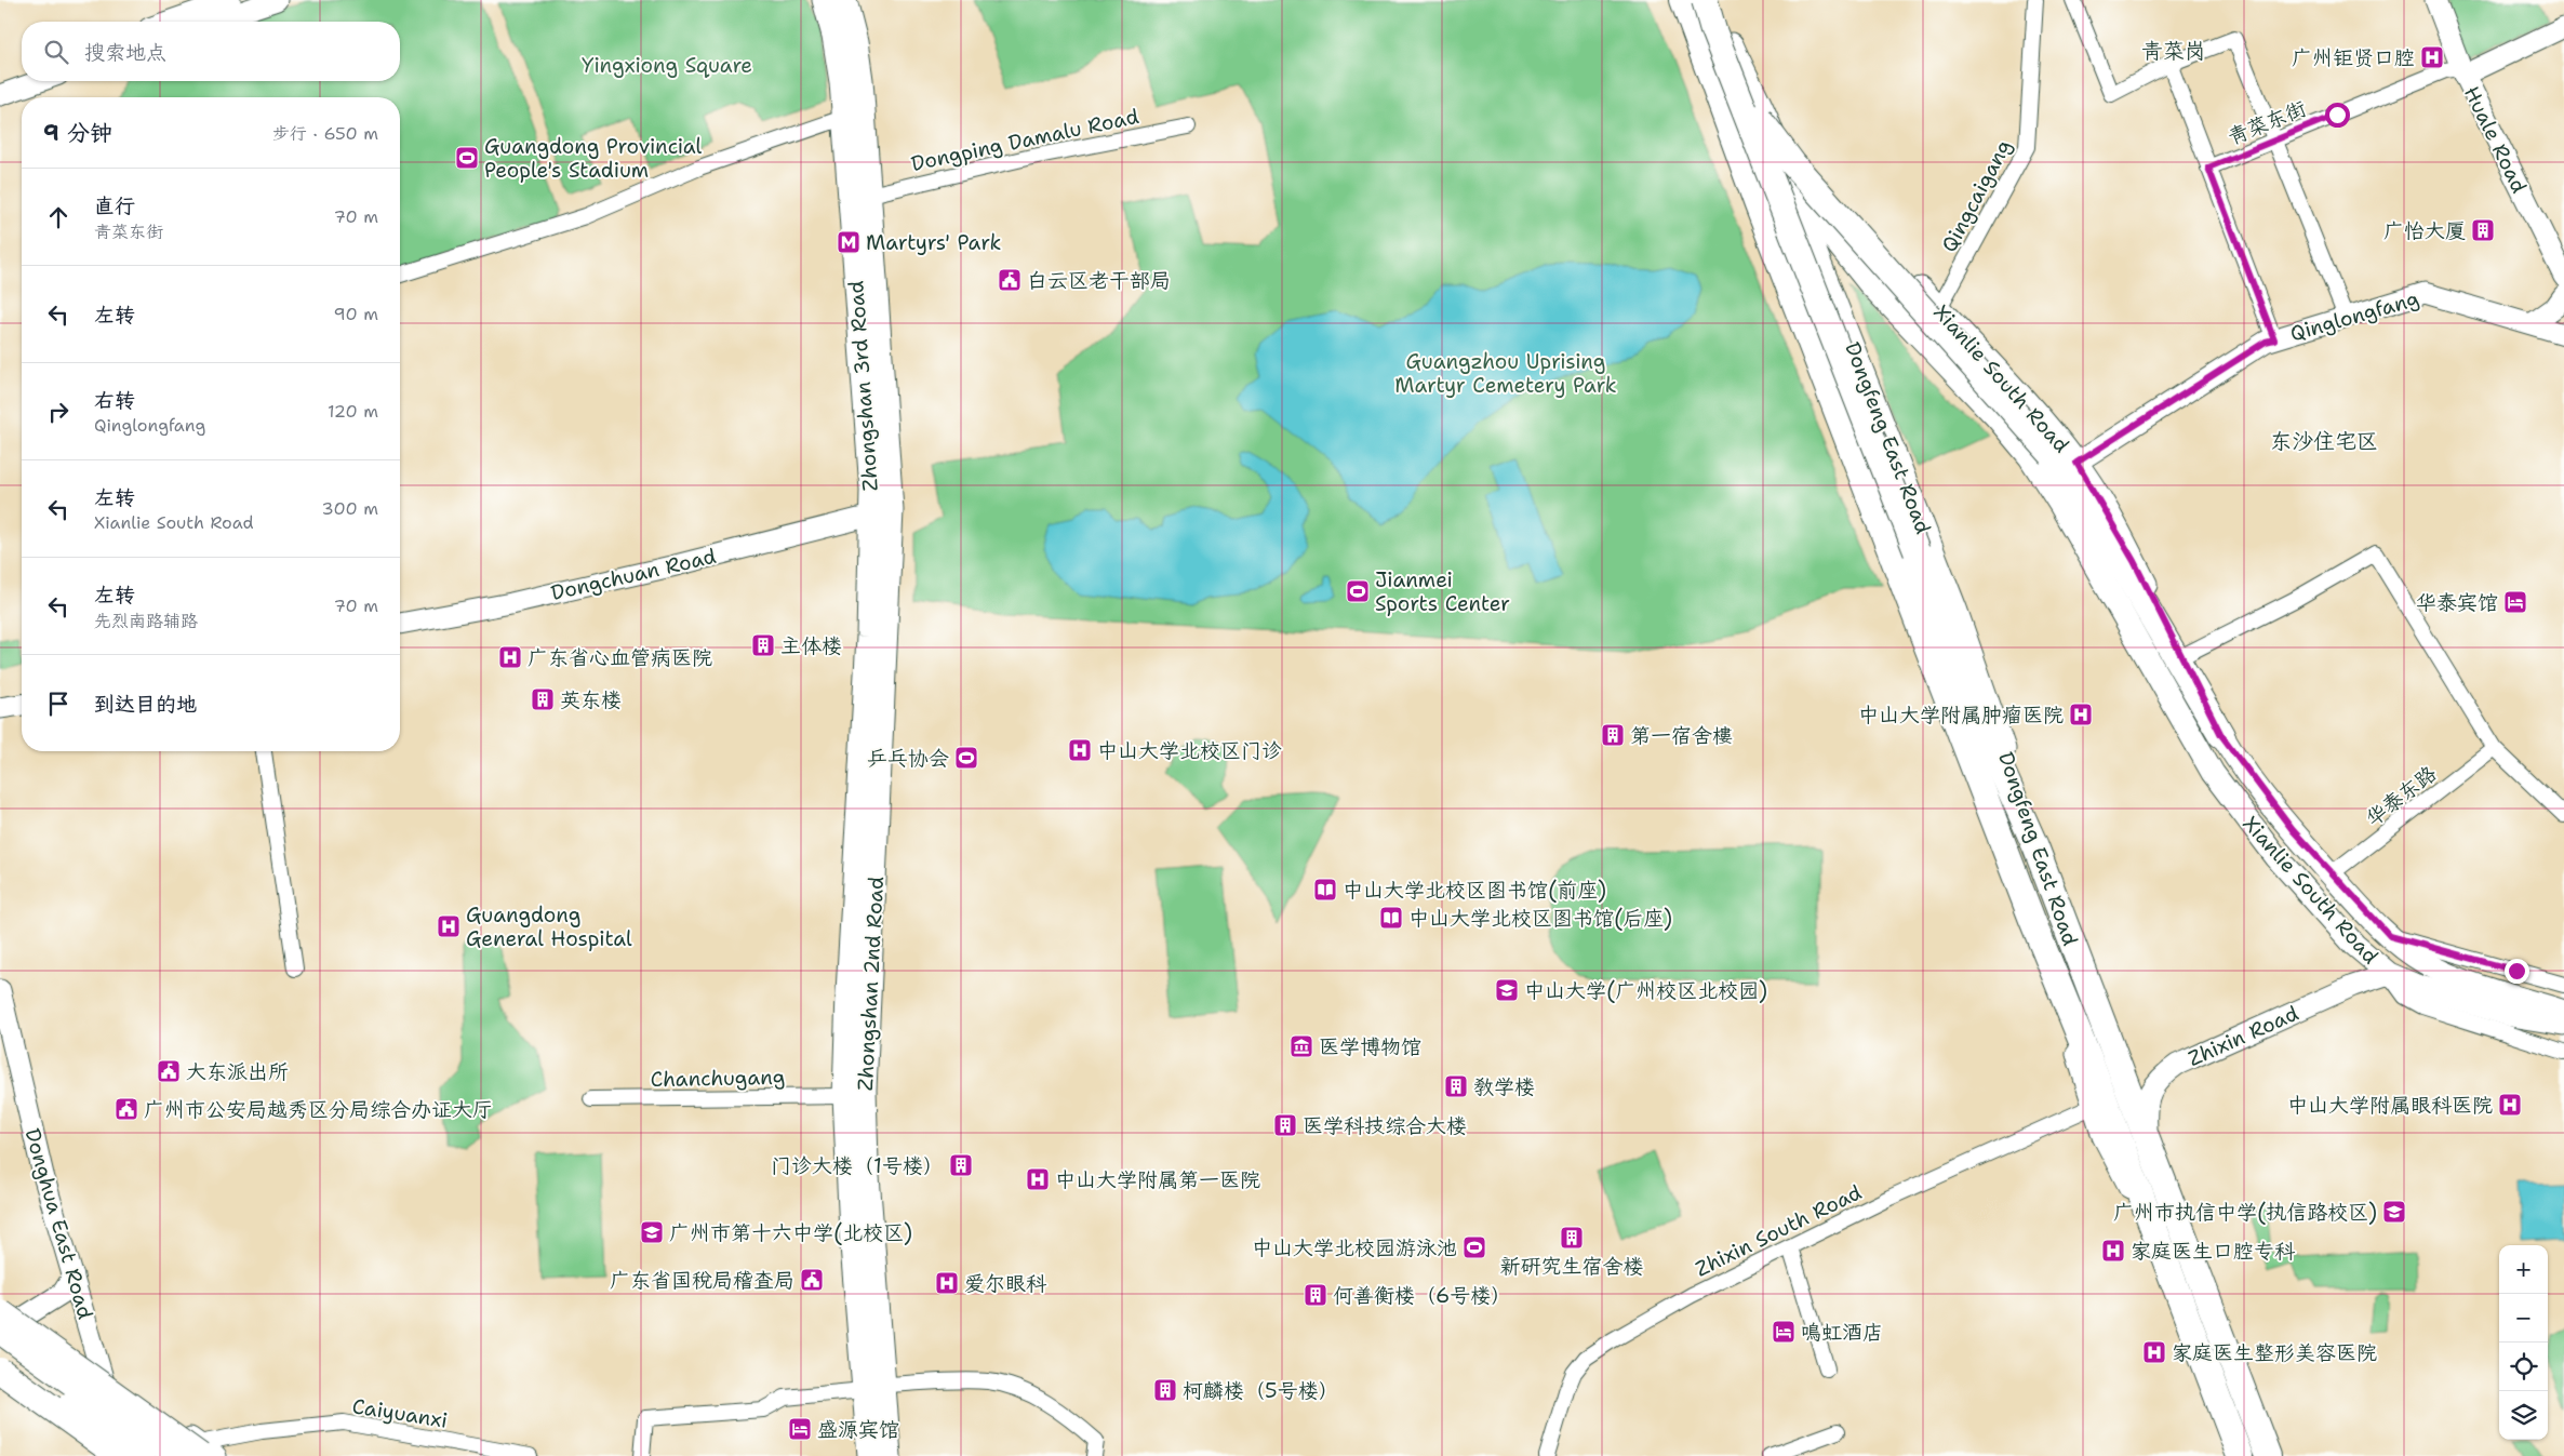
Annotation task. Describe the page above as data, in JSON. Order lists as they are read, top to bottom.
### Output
{
  "streets": {
    "highway": ["Dongfeng East Road"],
    "main road": ["Xianlie South Road", "Zhongshan 3rd Road", "Zhongshan 2nd Road"],
    "street": [
      "青菜东街",
      "Dongping Damalu Road",
      "Huale Road",
      "Qingcaigang",
      "Qinglongfang",
      "Dongchuan Road",
      "华泰东路",
      "Zhixin Road",
      "Chanchugang",
      "Donghua East Road",
      "Zhixin South Road",
      "Caiyuanxi"
    ]
  },
  "crossings": [
    ["青菜东街", "Huale Road"],
    ["Dongping Damalu Road", "Zhongshan 3rd Road"],
    ["Qingcaigang", "Xianlie South Road"],
    ["Qinglongfang", "Xianlie South Road"],
    ["Xianlie South Road", "Dongfeng East Road"],
    ["Xianlie South Road", "华泰东路"],
    ["Xianlie South Road", "Zhixin Road"],
    ["Zhongshan 3rd Road", "Dongchuan Road"],
    ["Zhongshan 3rd Road", "Zhongshan 2nd Road"],
    ["Dongfeng East Road", "Zhixin Road"],
    ["Dongchuan Road", "Zhongshan 2nd Road"],
    ["Zhongshan 2nd Road", "Chanchugang"]
  ],
  "districts": ["青菜岗", "东沙住宅区"],
  "parks": ["Yingxiong Square", "Guangzhou Uprising Martyr Cemetery Park"],
  "places": {
    "hospital": [
      "广州钜贤口腔",
      "广东省心血管病医院",
      "中山大学附属肿瘤医院",
      "中山大学北校区门诊",
      "Guangdong General Hospital",
      "中山大学附属眼科医院",
      "中山大学附属第一医院",
      "家庭医生口腔专科",
      "爱尔眼科",
      "家庭医生整形美容医院"
    ],
    "sports": [
      "Guangdong Provincial People's Stadium",
      "Jianmei Sports Center",
      "乒乓协会",
      "中山大学北校园游泳池"
    ],
    "building": [
      "广怡大厦",
      "主体楼",
      "英东楼",
      "第一宿舍樓",
      "教学楼",
      "医学科技综合大楼",
      "门诊大楼（1号楼）",
      "新研究生宿舍楼",
      "何善衡楼（6号楼）",
      "柯麟楼（5号楼）"
    ],
    "metro station": ["Martyrs' Park"],
    "public building": [
      "白云区老干部局",
      "大东派出所",
      "广州市公安局越秀区分局综合办证大厅",
      "广东省国税局稽查局"
    ],
    "hotel": ["华泰宾馆", "鳴虹酒店", "盛源宾馆"],
    "library": ["中山大学北校区图书馆(前座)", "中山大学北校区图书馆(后座)"],
    "school or university": ["中山大学(广州校区北校园)", "广州市执信中学(执信路校区)", "广州市第十六中学(北校区)"],
    "museum": ["医学博物馆"]
  },
  "page": {
    "search": "搜索地点",
    "heading": ["9 分钟", "步行 · 650 m"],
    "list": [
      ["直行", "青菜东街", "70 m"],
      ["左转", "90 m"],
      ["右转", "Qinglongfang", "120 m"],
      ["左转", "Xianlie South Road", "300 m"],
      ["左转", "先烈南路辅路", "70 m"],
      "到达目的地"
    ],
    "map_buttons": ["+", "−"]
  }
}
